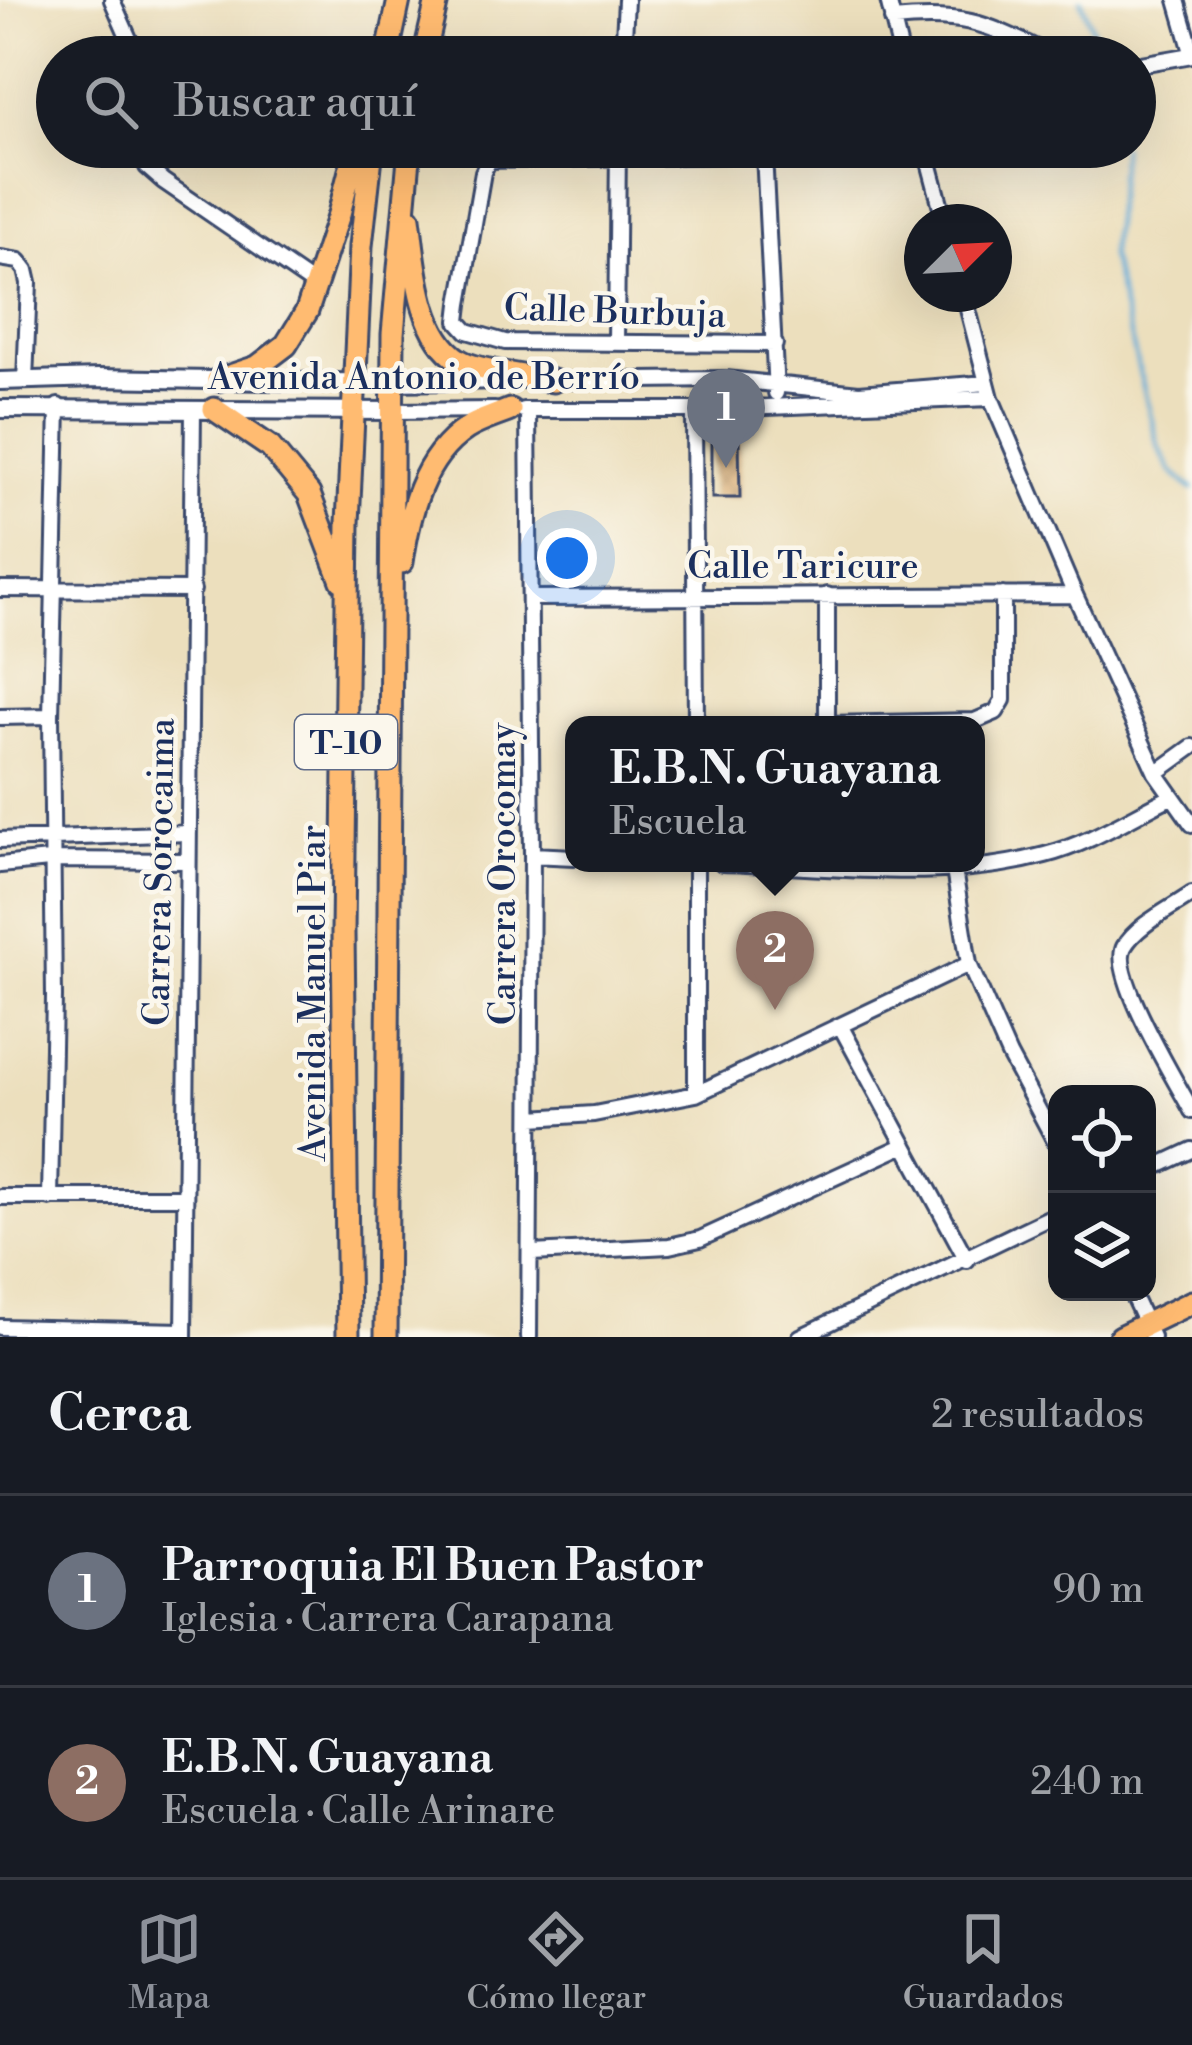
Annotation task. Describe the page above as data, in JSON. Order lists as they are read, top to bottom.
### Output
{
  "streets": {
    "main road": ["T-10", "Avenida Manuel Piar"],
    "street": [
      "Calle Burbuja",
      "Avenida Antonio de Berrío",
      "Calle Taricure",
      "Carrera Sorocaima",
      "Carrera Orocomay"
    ]
  },
  "crossings": [
    ["Avenida Antonio de Berrío", "T-10"],
    ["Avenida Antonio de Berrío", "Carrera Sorocaima"],
    ["Avenida Antonio de Berrío", "Carrera Orocomay"],
    ["Avenida Antonio de Berrío", "Avenida Manuel Piar"],
    ["Calle Taricure", "Carrera Orocomay"]
  ],
  "north": "top right",
  "page": {
    "search": "Buscar aquí",
    "pins": ["1", "2"],
    "popup": ["E.B.N. Guayana", "Escuela"],
    "heading": ["Cerca", "2 resultados"],
    "list": [
      {
        "mark": "1",
        "name": "Parroquia El Buen Pastor",
        "note": "Iglesia · Carrera Carapana",
        "value": "90 m"
      },
      {
        "mark": "2",
        "name": "E.B.N. Guayana",
        "note": "Escuela · Calle Arinare",
        "value": "240 m"
      }
    ],
    "nav": ["Mapa", "Cómo llegar", "Guardados"]
  }
}
